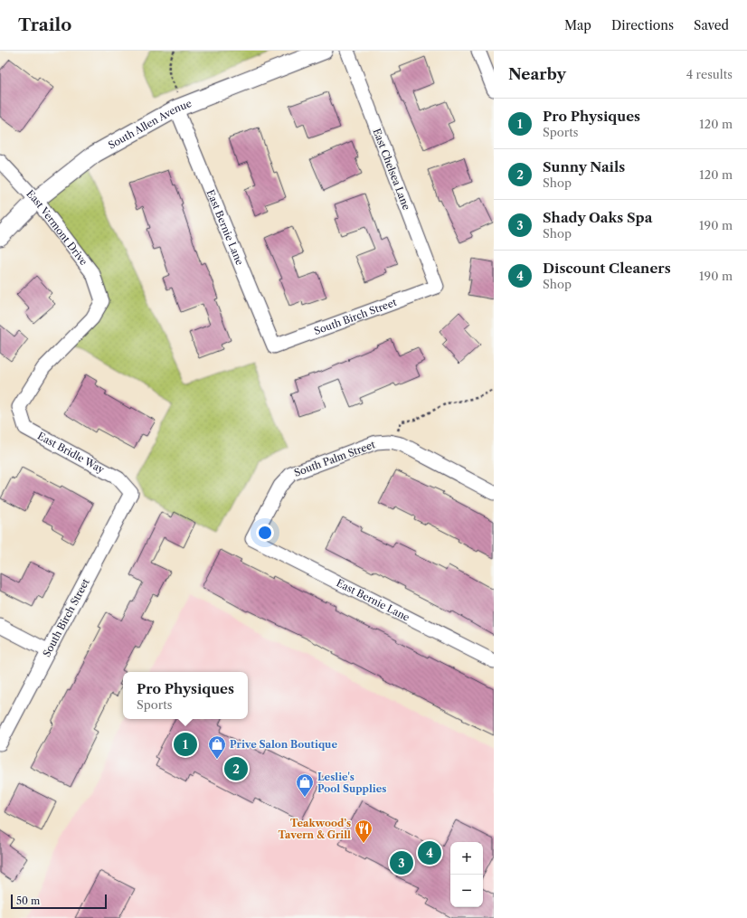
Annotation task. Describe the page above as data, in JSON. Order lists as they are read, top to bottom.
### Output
{
  "streets": {
    "street": [
      "South Allen Avenue",
      "East Chelsea Lane",
      "East Vermont Drive",
      "East Bernie Lane",
      "South Birch Street",
      "East Bridle Way",
      "South Palm Street"
    ]
  },
  "crossings": [
    ["South Allen Avenue", "East Vermont Drive"],
    ["South Allen Avenue", "East Bernie Lane"],
    ["East Chelsea Lane", "South Birch Street"],
    ["East Vermont Drive", "East Bridle Way"],
    ["East Bernie Lane", "South Birch Street"],
    ["East Bernie Lane", "South Palm Street"],
    ["South Birch Street", "East Bridle Way"]
  ],
  "places": {
    "shop": ["Prive Salon Boutique", "Leslie's Pool Supplies"],
    "restaurant": ["Teakwood’s Tavern & Grill"]
  },
  "scale_bar": "50 m",
  "page": {
    "header": "Trailo",
    "nav": ["Map", "Directions", "Saved"],
    "heading": ["Nearby", "4 results"],
    "list": [
      {
        "mark": "1",
        "name": "Pro Physiques",
        "note": "Sports",
        "value": "120 m"
      },
      {
        "mark": "2",
        "name": "Sunny Nails",
        "note": "Shop",
        "value": "120 m"
      },
      {
        "mark": "3",
        "name": "Shady Oaks Spa",
        "note": "Shop",
        "value": "190 m"
      },
      {
        "mark": "4",
        "name": "Discount Cleaners",
        "note": "Shop",
        "value": "190 m"
      }
    ],
    "popup": ["Pro Physiques", "Sports"],
    "pins": [
      "1",
      "2",
      "4",
      "3"
    ],
    "map_buttons": ["+", "−"],
    "scale": "50 m"
  }
}
